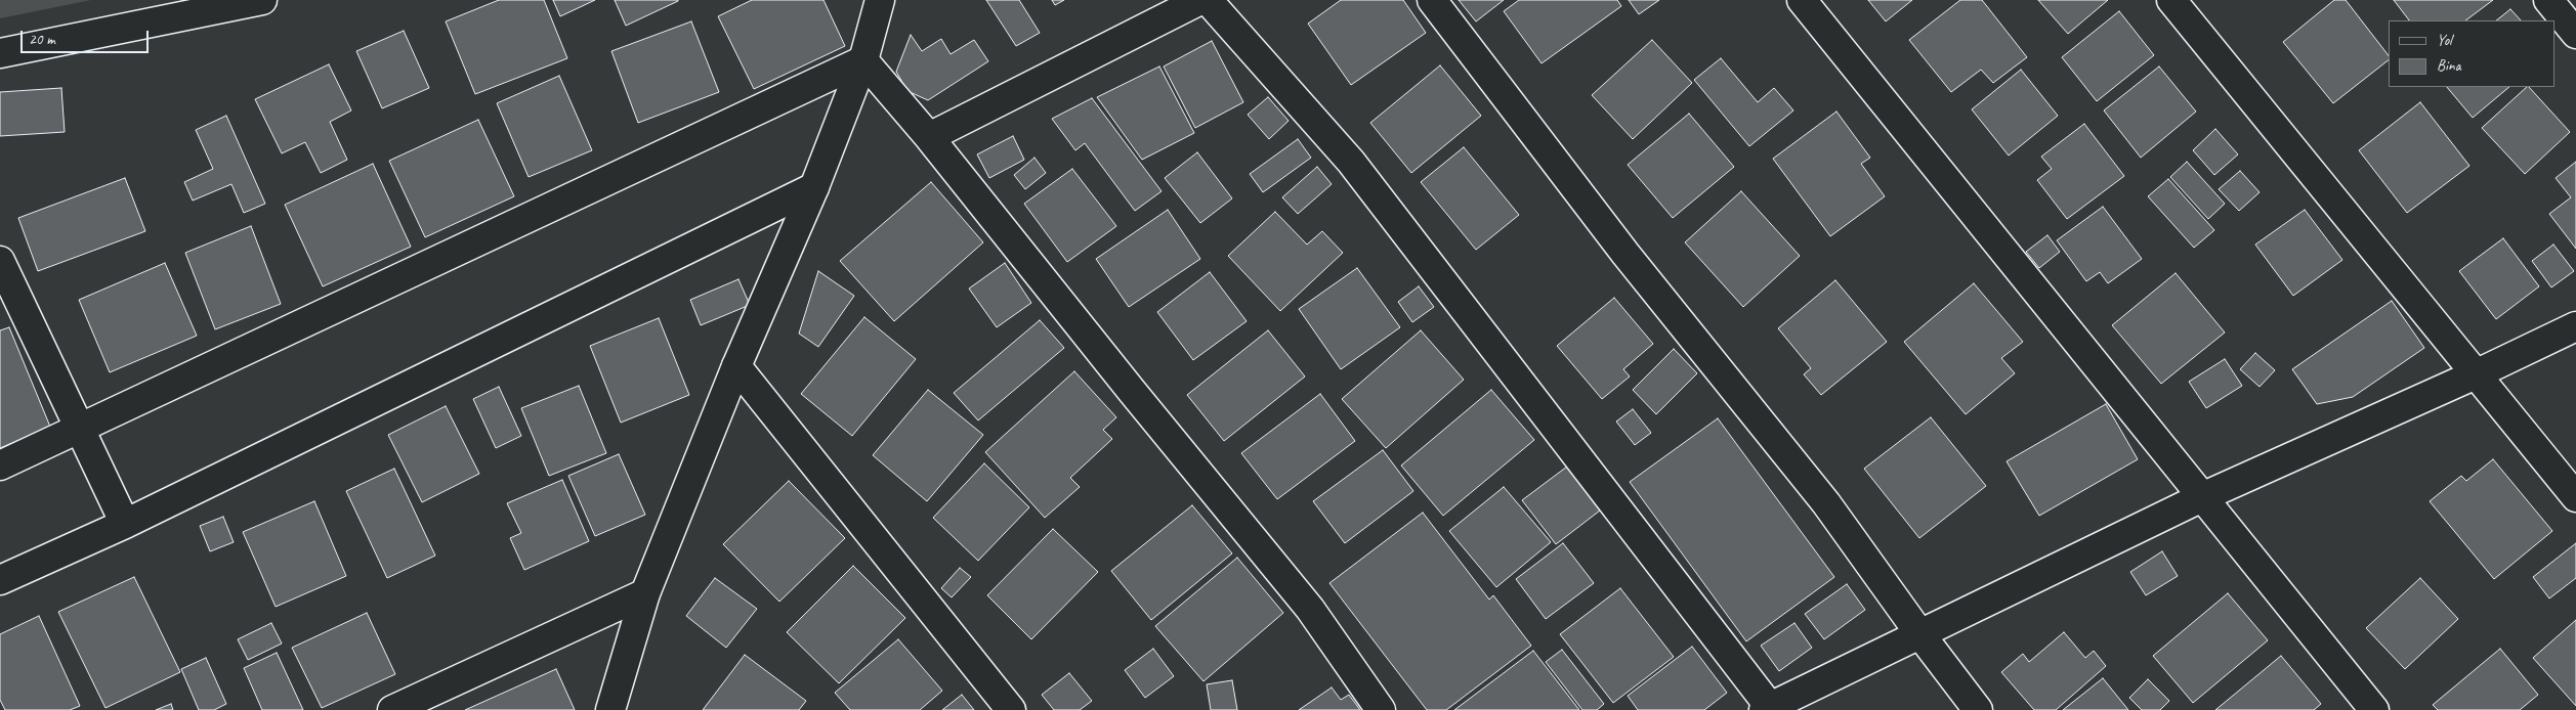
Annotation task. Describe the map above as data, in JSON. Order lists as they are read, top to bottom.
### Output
{
  "legend": ["Yol", "Bina"],
  "scale_bar": "20 m"
}
